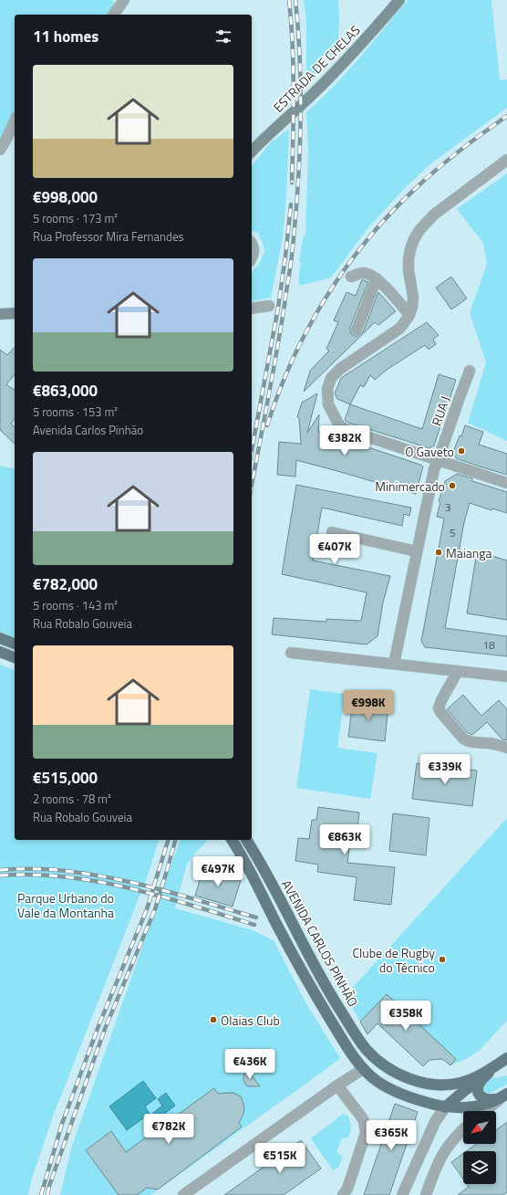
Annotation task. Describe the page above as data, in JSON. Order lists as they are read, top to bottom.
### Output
{
  "streets": {
    "main road": ["ESTRADA DE CHELAS", "AVENIDA CARLOS PINHÃO"],
    "street": ["RUA J"]
  },
  "parks": ["Parque Urbano do Vale da Montanha"],
  "places": [
    "O Gaveto",
    "Minimercado",
    "Maianga",
    "Clube de Rugby do Técnico",
    "Olaias Club"
  ],
  "house_numbers": ["3", "5", "18"],
  "north": "bottom left",
  "page": {
    "heading": "11 homes",
    "list": [
      {
        "name": "€998,000",
        "note": "5 rooms · 173 m² · Rua Professor Mira Fernandes"
      },
      {
        "name": "€863,000",
        "note": "5 rooms · 153 m² · Avenida Carlos Pinhão"
      },
      {
        "name": "€782,000",
        "note": "5 rooms · 143 m² · Rua Robalo Gouveia"
      },
      {
        "name": "€515,000",
        "note": "2 rooms · 78 m² · Rua Robalo Gouveia"
      }
    ],
    "price": [
      "€382K",
      "€407K",
      "€998K",
      "€339K",
      "€863K",
      "€497K",
      "€358K",
      "€436K",
      "€782K",
      "€365K",
      "€515K"
    ]
  }
}
